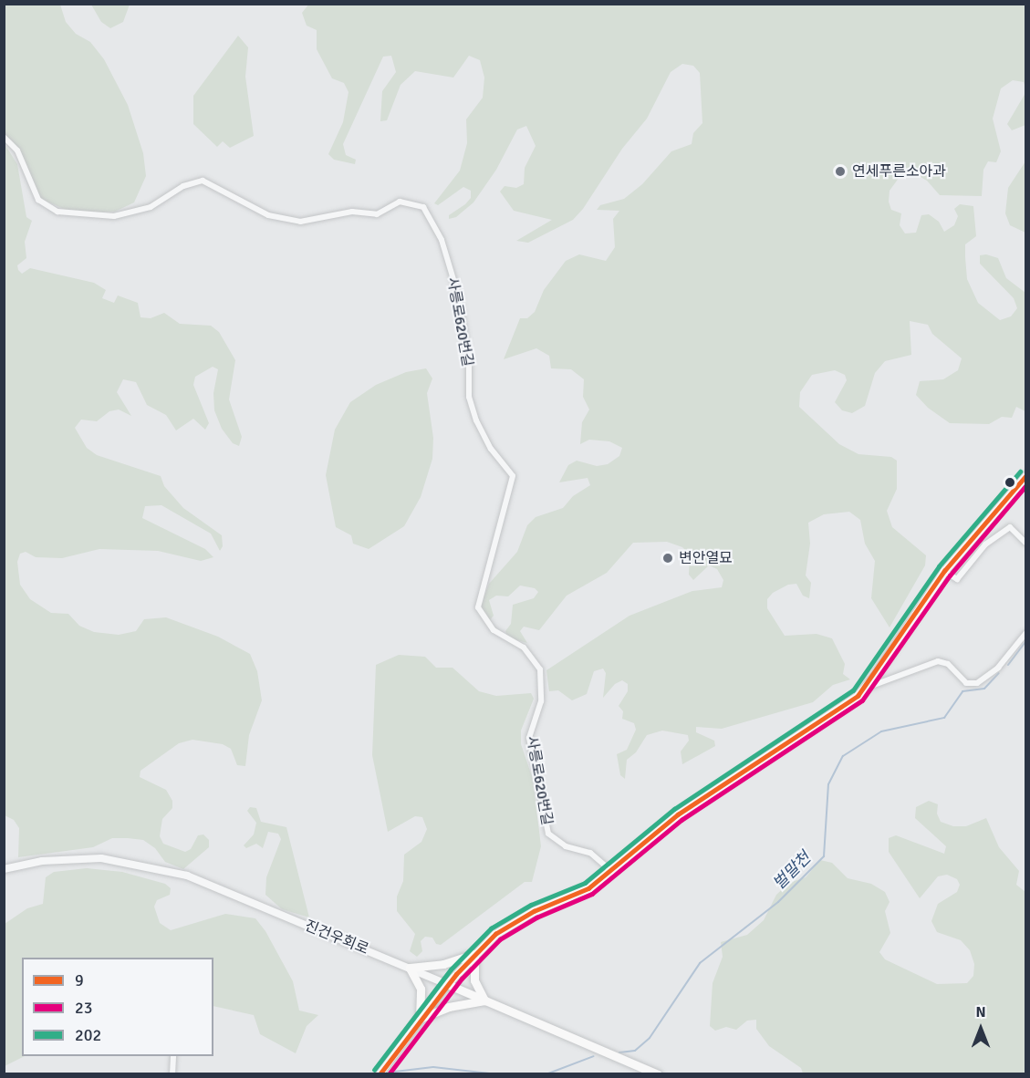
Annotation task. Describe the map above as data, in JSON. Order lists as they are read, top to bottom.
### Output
{
  "streets": {
    "main road": ["진건우회로"],
    "street": ["사릉로620번길"]
  },
  "water": ["벌말천"],
  "places": ["연세푸른소아과", "변안열묘"],
  "lines": ["transit line 202", "transit line 9", "transit line 23"],
  "legend": ["9", "23", "202"],
  "north": "top"
}
